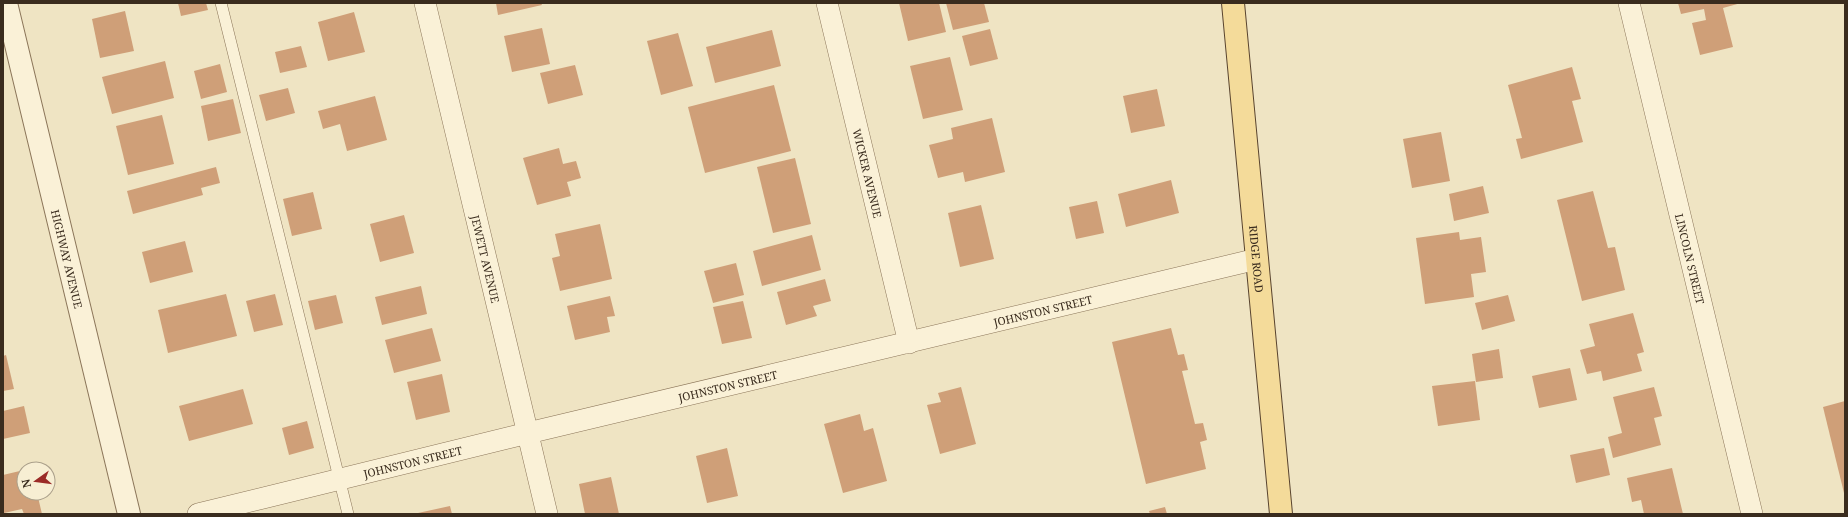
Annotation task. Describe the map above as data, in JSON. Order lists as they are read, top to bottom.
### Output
{
  "streets": {
    "main road": ["RIDGE ROAD"],
    "street": [
      "WICKER AVENUE",
      "HIGHWAY AVENUE",
      "LINCOLN STREET",
      "JEWETT AVENUE",
      "JOHNSTON STREET"
    ]
  },
  "crossings": [
    ["WICKER AVENUE", "JOHNSTON STREET"],
    ["RIDGE ROAD", "JOHNSTON STREET"],
    ["JEWETT AVENUE", "JOHNSTON STREET"]
  ],
  "north": "left"
}
